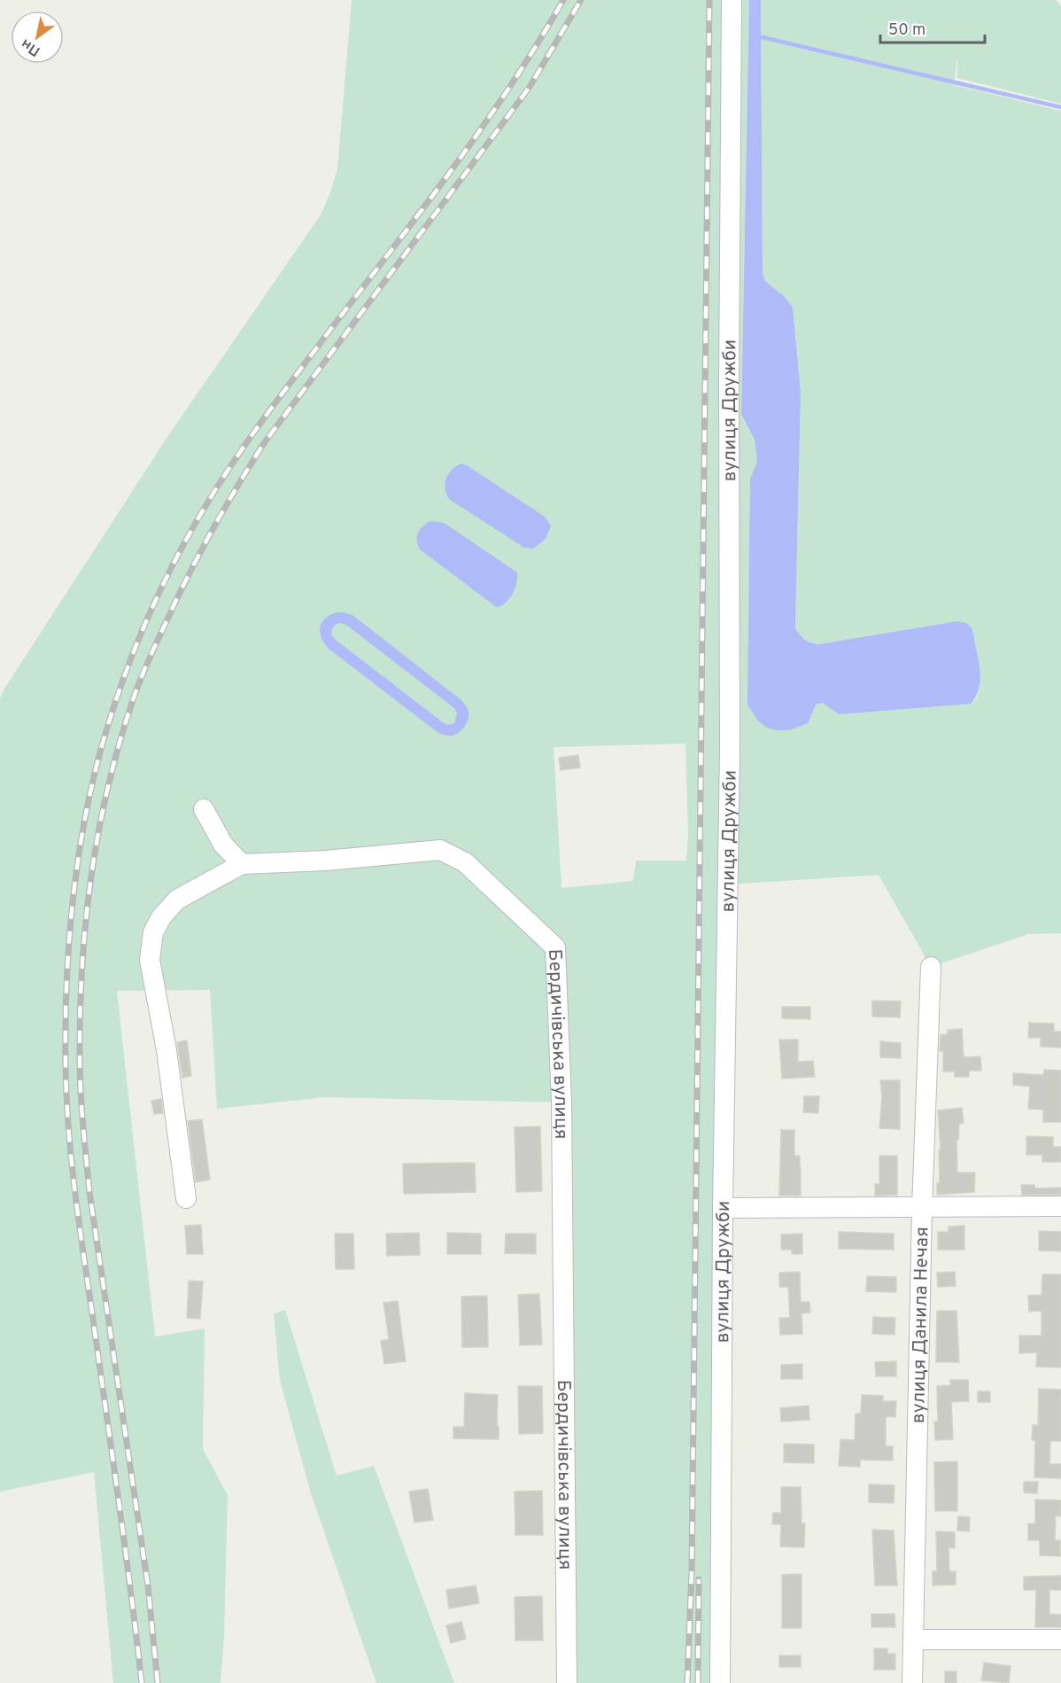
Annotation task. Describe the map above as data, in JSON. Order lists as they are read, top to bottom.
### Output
{
  "streets": {
    "street": ["вулиця Дружби", "Бердичівська вулиця", "вулиця Данила Нечая"]
  },
  "scale_bar": "50 m",
  "north": "bottom left"
}
